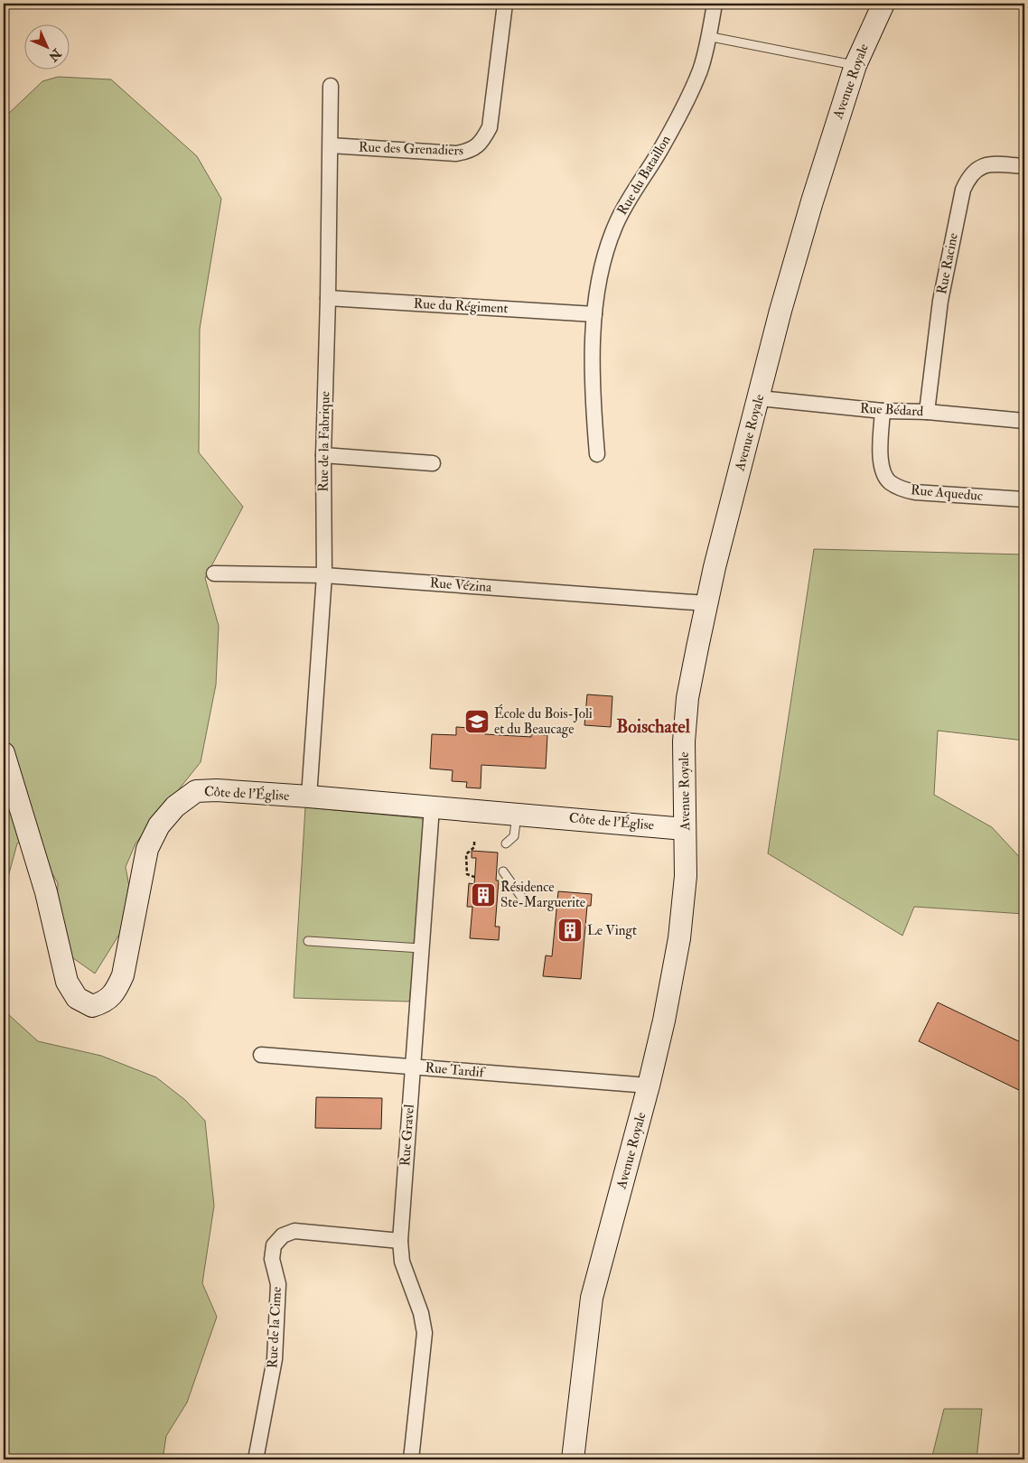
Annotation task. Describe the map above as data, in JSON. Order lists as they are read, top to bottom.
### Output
{
  "streets": {
    "main road": ["Avenue Royale", "Côte de l'Église"],
    "street": [
      "Rue des Grenadiers",
      "Rue du Bataillon",
      "Rue Racine",
      "Rue du Régiment",
      "Rue Bédard",
      "Rue de la Fabrique",
      "Rue Aqueduc",
      "Rue Vézina",
      "Rue Tardif",
      "Rue Gravel",
      "Rue de la Cime"
    ]
  },
  "crossings": [
    ["Avenue Royale", "Rue Bédard"],
    ["Avenue Royale", "Rue Vézina"],
    ["Avenue Royale", "Côte de l'Église"],
    ["Avenue Royale", "Rue Tardif"],
    ["Rue des Grenadiers", "Rue de la Fabrique"],
    ["Rue du Bataillon", "Rue du Régiment"],
    ["Rue Racine", "Rue Bédard"],
    ["Rue du Régiment", "Rue de la Fabrique"],
    ["Rue Bédard", "Rue Aqueduc"],
    ["Rue de la Fabrique", "Rue Vézina"],
    ["Rue de la Fabrique", "Côte de l'Église"],
    ["Côte de l'Église", "Rue Gravel"],
    ["Rue Tardif", "Rue Gravel"],
    ["Rue Gravel", "Rue de la Cime"]
  ],
  "districts": ["Boischatel"],
  "places": {
    "school or university": ["École du Bois-Joli et du Beaucage"],
    "building": ["Résidence Ste-Marguerite", "Le Vingt"]
  },
  "north": "bottom right"
}
